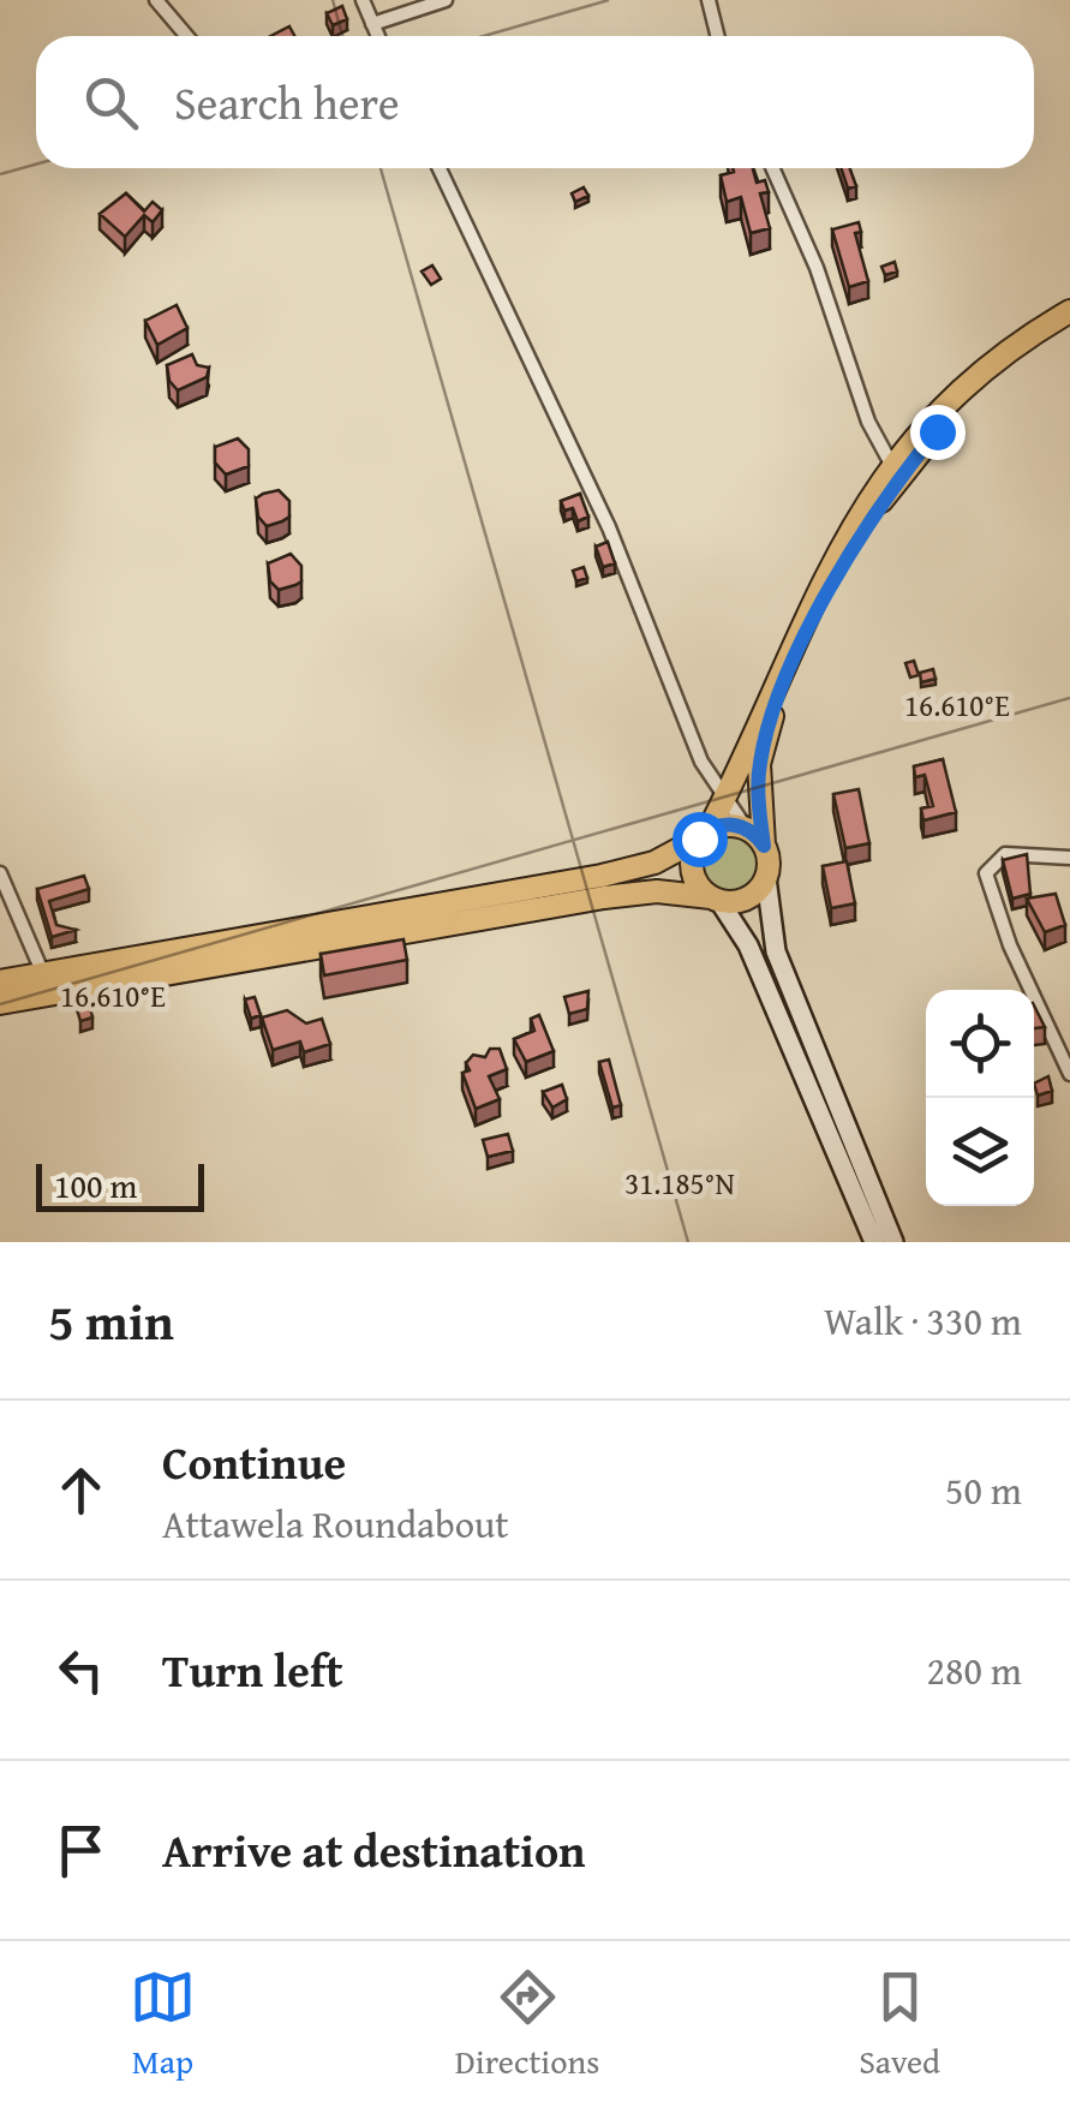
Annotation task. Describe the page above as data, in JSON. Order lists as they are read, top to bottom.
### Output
{
  "scale_bar": "100 m",
  "page": {
    "search": "Search here",
    "scale": "100 m",
    "heading": ["5 min", "Walk · 330 m"],
    "list": [
      ["Continue", "Attawela Roundabout", "50 m"],
      ["Turn left", "280 m"],
      "Arrive at destination"
    ],
    "nav": ["Map", "Directions", "Saved"]
  },
  "coordinates": ["16.610°E", "31.185°N"]
}
